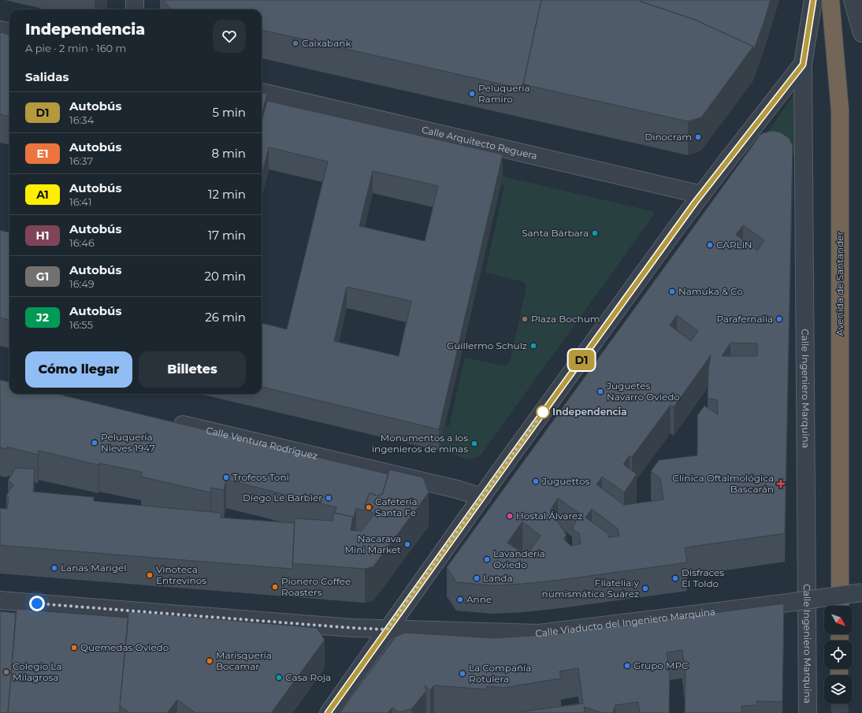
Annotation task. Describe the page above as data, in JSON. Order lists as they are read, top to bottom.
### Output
{
  "streets": {
    "highway": ["Avenida de Santander"],
    "street": [
      "Calle Arquitecto Reguera",
      "Calle Ingeniero Marquina",
      "Calle Ventura Rodríguez",
      "Calle Viaducto del Ingeniero Marquina"
    ]
  },
  "places": {
    "other": [
      "Caixabank",
      "Peluquería Ramiro",
      "Dinocram",
      "Santa Bárbara",
      "CARLiN",
      "Namuka & Co",
      "Plaza Bochum",
      "Parafernalia",
      "Guillermo Schulz",
      "Juguetes Navarro Oviedo",
      "Independencia",
      "Peluquería Nieves 1947",
      "Monumentos a los ingenieros de minas",
      "Trofeos Toni",
      "Juguettos",
      "Diego Le Barbier",
      "Cafetería Santa Fe",
      "Hostal Álvarez",
      "Nacarava Mini Market",
      "Lavandería Oviedo",
      "Lanas Marigel",
      "Vinoteca Entrevinos",
      "Landa",
      "Disfraces El Toldo",
      "Pionero Coffee Roasters",
      "Filatelia y numismática Suárez",
      "Anne",
      "Quemedas Oviedo",
      "Marisquería Bocamar",
      "Grupo MPC",
      "Colegio La Milagrosa",
      "La Compañía Rotulera",
      "Casa Roja"
    ],
    "health": ["Clínica Oftalmológica Bascarán"]
  },
  "lines": ["bus line D1"],
  "north": "bottom right",
  "page": {
    "on_map": "D1",
    "heading": [
      ["Independencia", "A pie · 2 min · 160 m"],
      "Salidas"
    ],
    "list": [
      {
        "mark": "D1",
        "name": "Autobús",
        "note": "16:34",
        "value": "5 min"
      },
      {
        "mark": "E1",
        "name": "Autobús",
        "note": "16:37",
        "value": "8 min"
      },
      {
        "mark": "A1",
        "name": "Autobús",
        "note": "16:41",
        "value": "12 min"
      },
      {
        "mark": "H1",
        "name": "Autobús",
        "note": "16:46",
        "value": "17 min"
      },
      {
        "mark": "G1",
        "name": "Autobús",
        "note": "16:49",
        "value": "20 min"
      },
      {
        "mark": "J2",
        "name": "Autobús",
        "note": "16:55",
        "value": "26 min"
      }
    ],
    "buttons": ["Cómo llegar", "Billetes"]
  }
}
